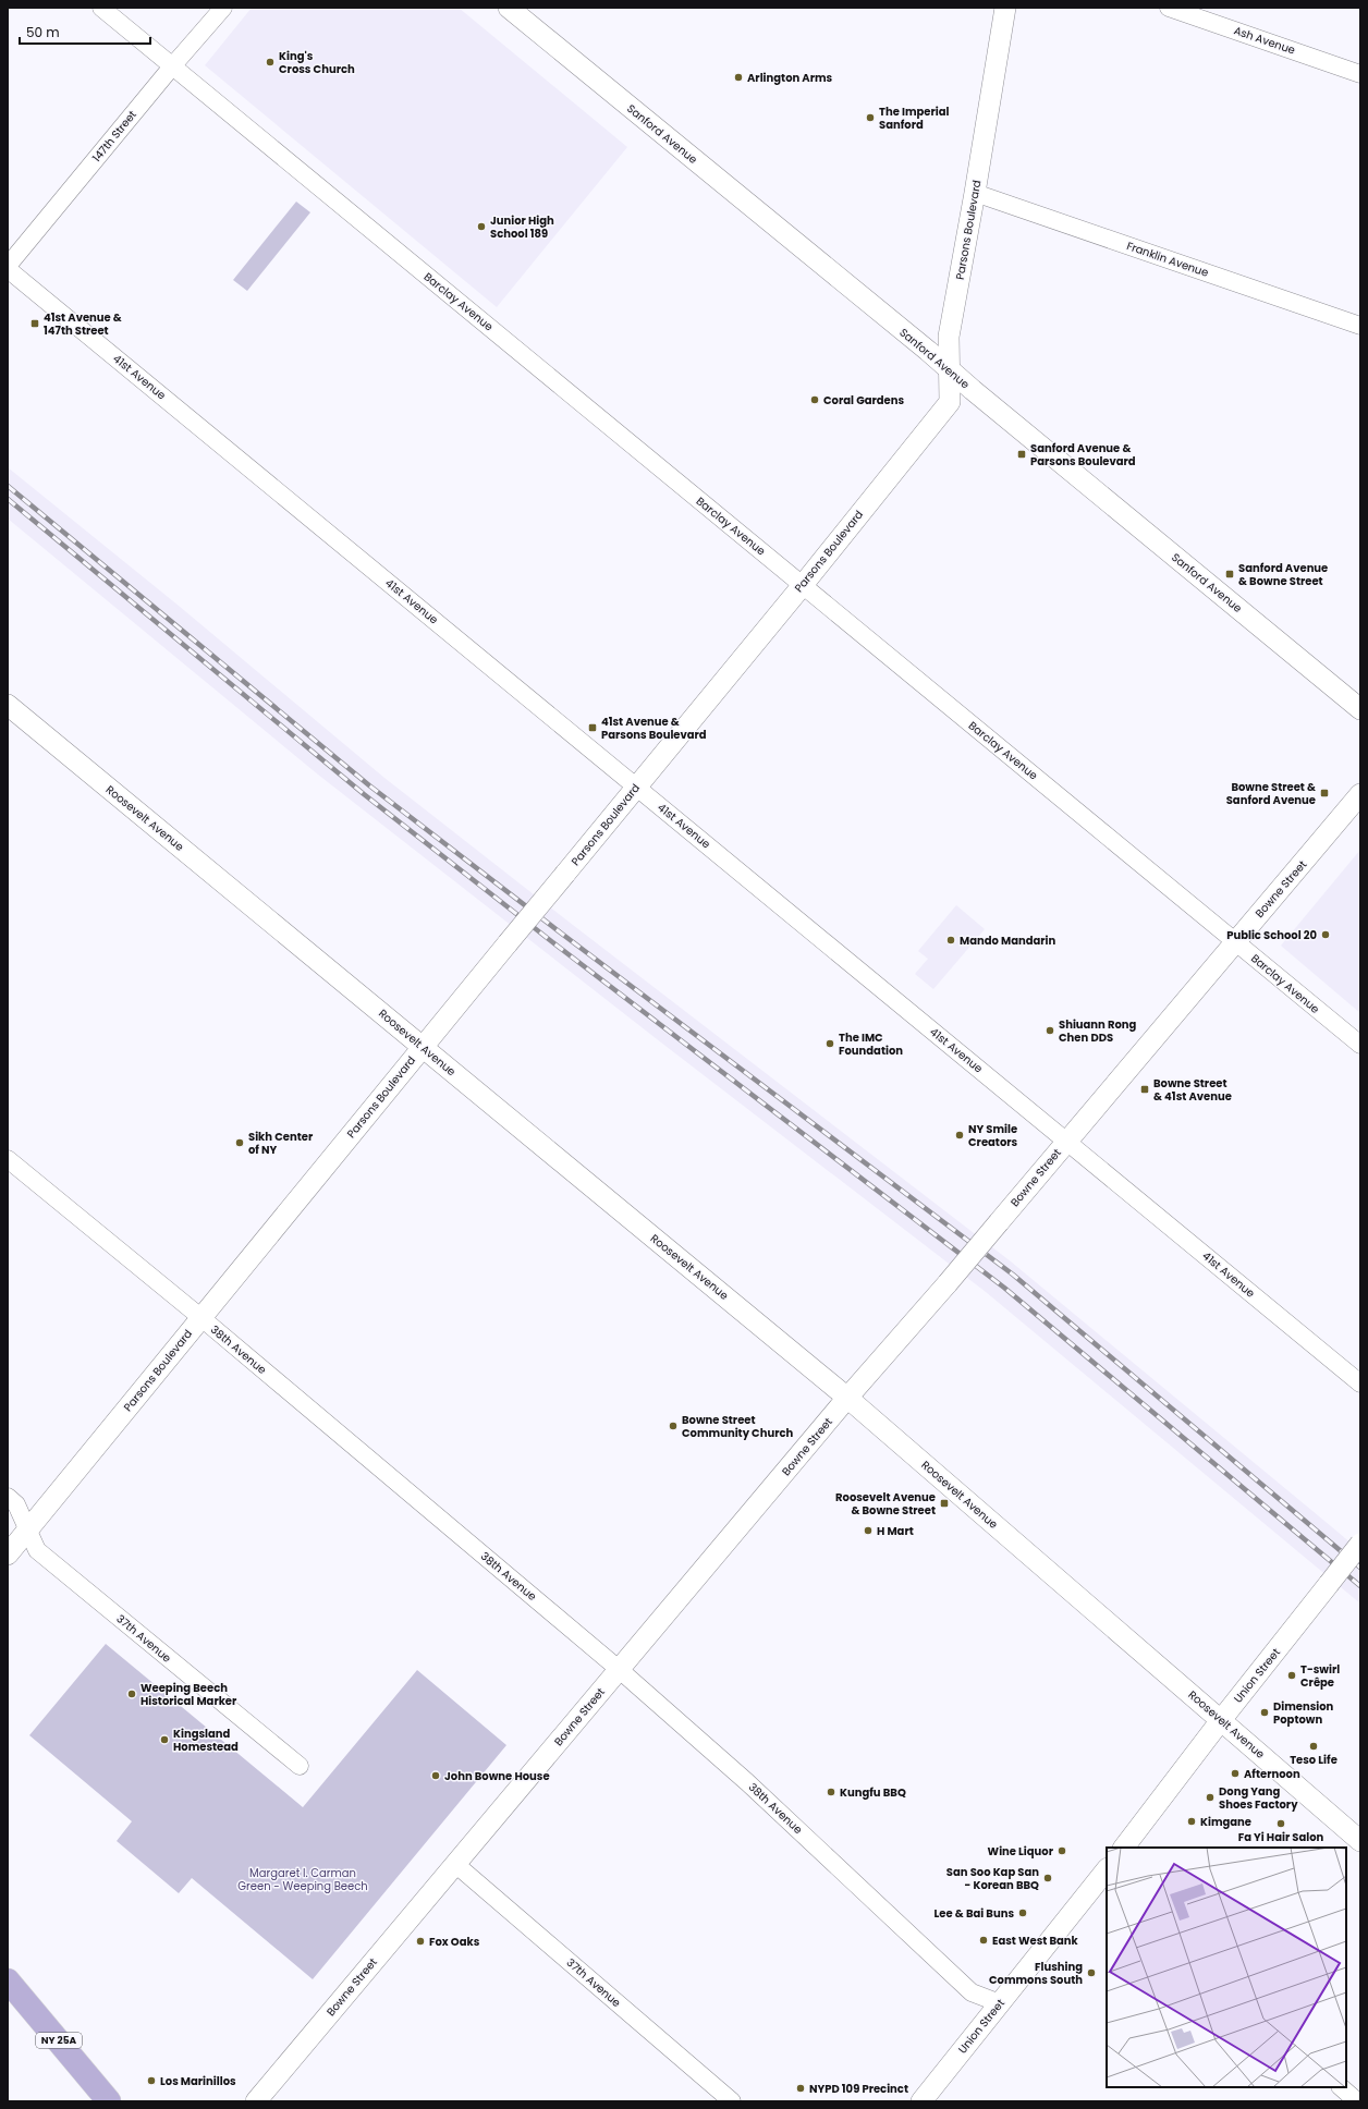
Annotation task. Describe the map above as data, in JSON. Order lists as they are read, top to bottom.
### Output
{
  "streets": {
    "main road": ["NY 25A"],
    "street": [
      "Ash Avenue",
      "Sanford Avenue",
      "147th Street",
      "Parsons Boulevard",
      "Franklin Avenue",
      "Barclay Avenue",
      "41st Avenue",
      "Roosevelt Avenue",
      "Bowne Street",
      "38th Avenue",
      "37th Avenue",
      "Union Street"
    ]
  },
  "crossings": [
    ["Sanford Avenue", "Parsons Boulevard"],
    ["147th Street", "Barclay Avenue"],
    ["147th Street", "41st Avenue"],
    ["Parsons Boulevard", "Franklin Avenue"],
    ["Parsons Boulevard", "Barclay Avenue"],
    ["Parsons Boulevard", "41st Avenue"],
    ["Parsons Boulevard", "Roosevelt Avenue"],
    ["Parsons Boulevard", "38th Avenue"],
    ["Parsons Boulevard", "37th Avenue"],
    ["Barclay Avenue", "Bowne Street"],
    ["41st Avenue", "Bowne Street"],
    ["Roosevelt Avenue", "Bowne Street"],
    ["Roosevelt Avenue", "Union Street"],
    ["Bowne Street", "38th Avenue"],
    ["Bowne Street", "37th Avenue"],
    ["38th Avenue", "Union Street"]
  ],
  "parks": ["Margaret I. Carman Green - Weeping Beech"],
  "places": {
    "other": [
      "King's Cross Church",
      "Arlington Arms",
      "The Imperial Sanford",
      "Junior High School 189",
      "Coral Gardens",
      "Public School 20",
      "Mando Mandarin",
      "Shiuann Rong Chen DDS",
      "The IMC Foundation",
      "NY Smile Creators",
      "Sikh Center of NY",
      "Bowne Street Community Church",
      "H Mart",
      "T-swirl Crêpe",
      "Weeping Beech Historical Marker",
      "Dimension Poptown",
      "Kingsland Homestead",
      "Teso Life",
      "Afternoon",
      "John Bowne House",
      "Kungfu BBQ",
      "Dong Yang Shoes Factory",
      "Kimgane",
      "Fa Yi Hair Salon",
      "Wine Liquor",
      "San Soo Kap San - Korean BBQ",
      "Lee & Bai Buns",
      "East West Bank",
      "Fox Oaks",
      "Flushing Commons South",
      "Los Marinillos",
      "NYPD 109 Precinct"
    ],
    "transit": [
      "41st Avenue & 147th Street",
      "Sanford Avenue & Parsons Boulevard",
      "Sanford Avenue & Bowne Street",
      "41st Avenue & Parsons Boulevard",
      "Bowne Street & Sanford Avenue",
      "Bowne Street & 41st Avenue",
      "Roosevelt Avenue & Bowne Street"
    ]
  },
  "scale_bar": "50 m"
}
